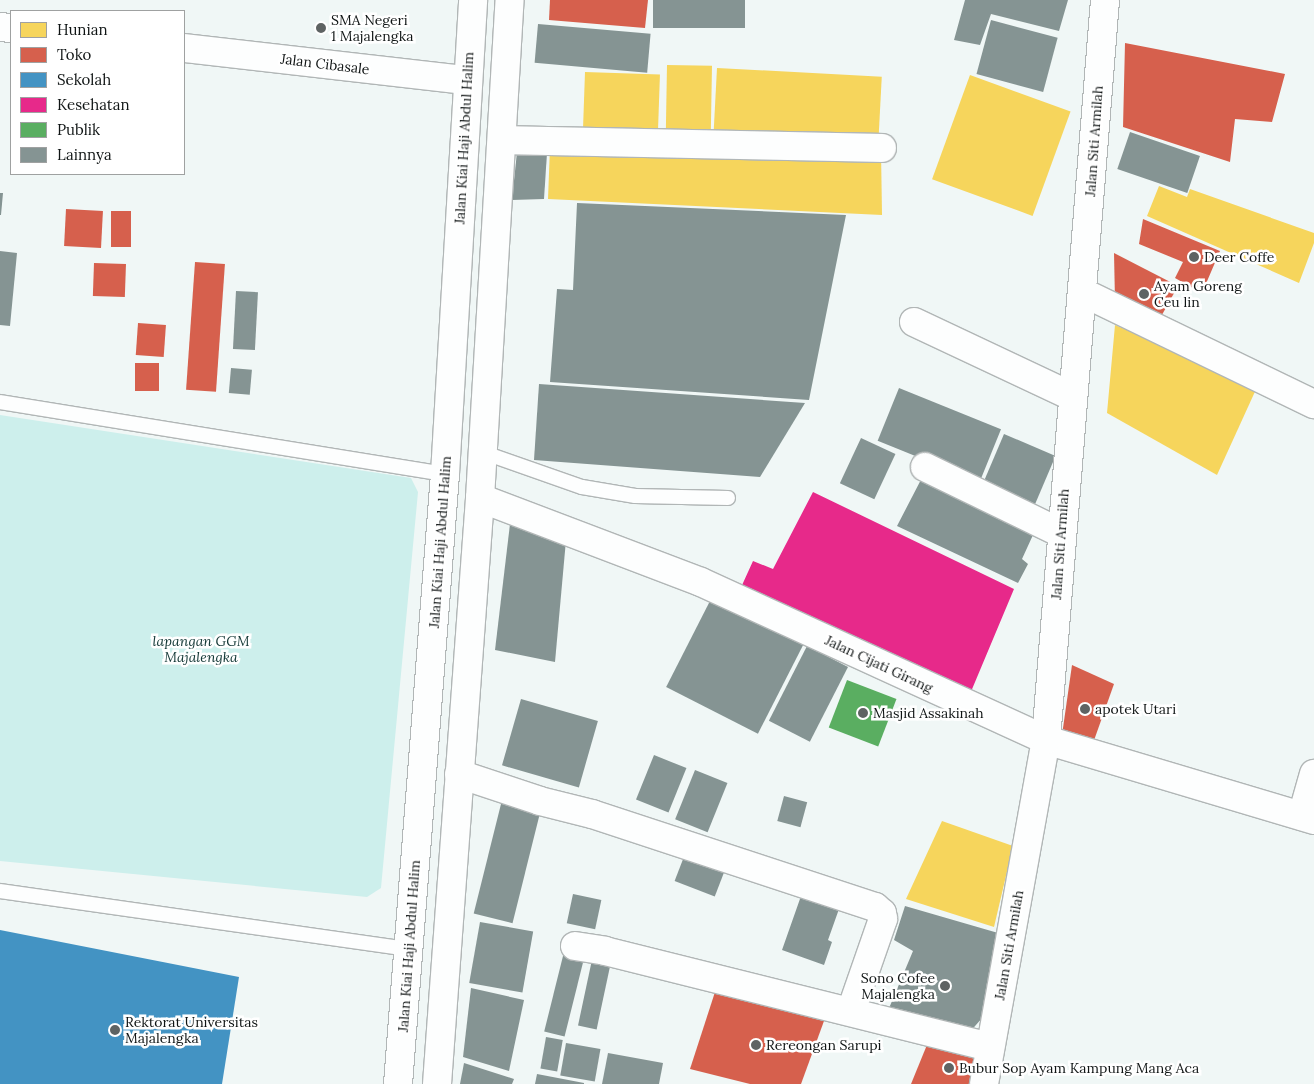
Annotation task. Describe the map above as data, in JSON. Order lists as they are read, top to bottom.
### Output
{
  "streets": {
    "main road": [
      "Jalan Cibasale",
      "Jalan Kiai Haji Abdul Halim",
      "Jalan Siti Armilah",
      "Jalan Cijati Girang"
    ]
  },
  "crossings": [
    ["Jalan Cibasale", "Jalan Kiai Haji Abdul Halim"],
    ["Jalan Siti Armilah", "Jalan Cijati Girang"]
  ],
  "parks": ["lapangan GGM Majalengka"],
  "places": [
    "SMA Negeri 1 Majalengka",
    "Deer Coffe",
    "Ayam Goreng Ceu lin",
    "apotek Utari",
    "Masjid Assakinah",
    "Sono Cofee Majalengka",
    "Rektorat Universitas Majalengka",
    "Rereongan Sarupi",
    "Bubur Sop Ayam Kampung Mang Aca"
  ],
  "legend": [
    "Hunian",
    "Toko",
    "Sekolah",
    "Kesehatan",
    "Publik",
    "Lainnya"
  ]
}
